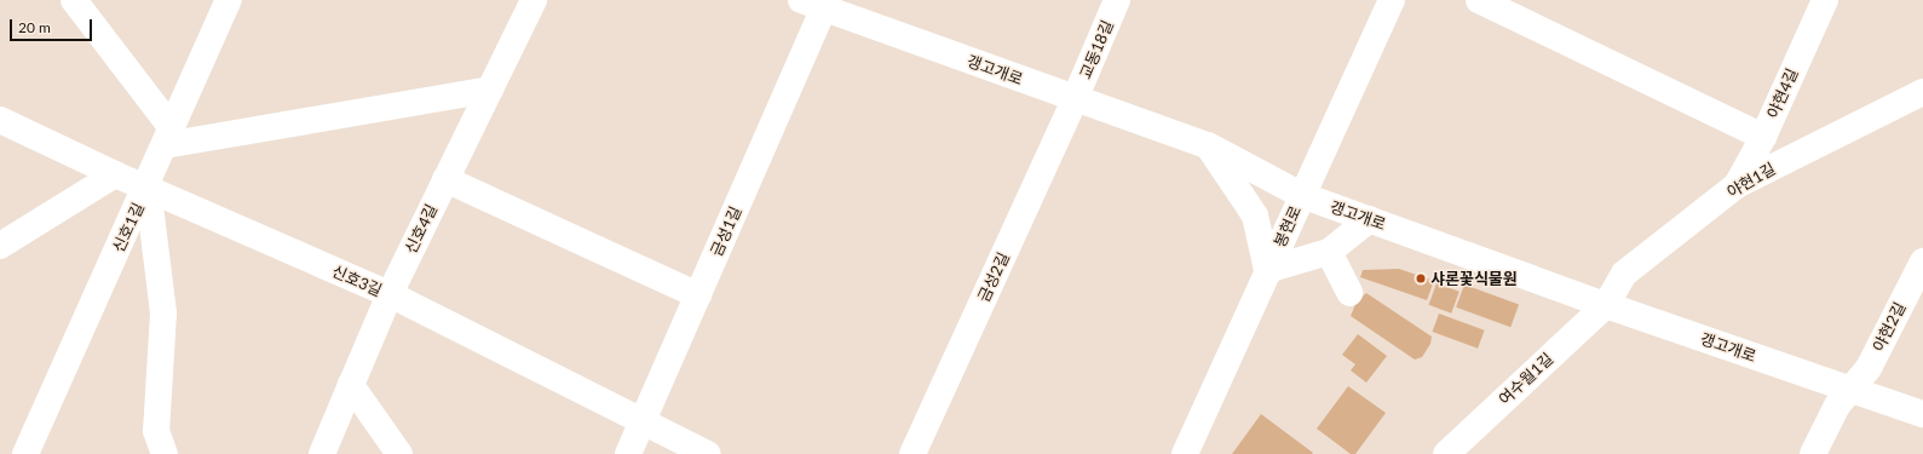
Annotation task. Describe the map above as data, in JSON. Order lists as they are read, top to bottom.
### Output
{
  "streets": {
    "street": [
      "교동18길",
      "갱고개로",
      "야현4길",
      "야현1길",
      "봉현로",
      "신호1길",
      "신호4길",
      "금성1길",
      "금성2길",
      "신호3길",
      "야현2길",
      "여수월1길"
    ]
  },
  "crossings": [
    ["교동18길", "갱고개로"],
    ["교동18길", "금성2길"],
    ["갱고개로", "야현1길"],
    ["갱고개로", "봉현로"],
    ["갱고개로", "금성1길"],
    ["갱고개로", "금성2길"],
    ["갱고개로", "야현2길"],
    ["갱고개로", "여수월1길"],
    ["야현4길", "야현1길"],
    ["야현1길", "여수월1길"],
    ["신호1길", "신호3길"],
    ["신호4길", "신호3길"],
    ["금성1길", "신호3길"]
  ],
  "places": ["샤론꽃식물원"],
  "scale_bar": "20 m"
}
